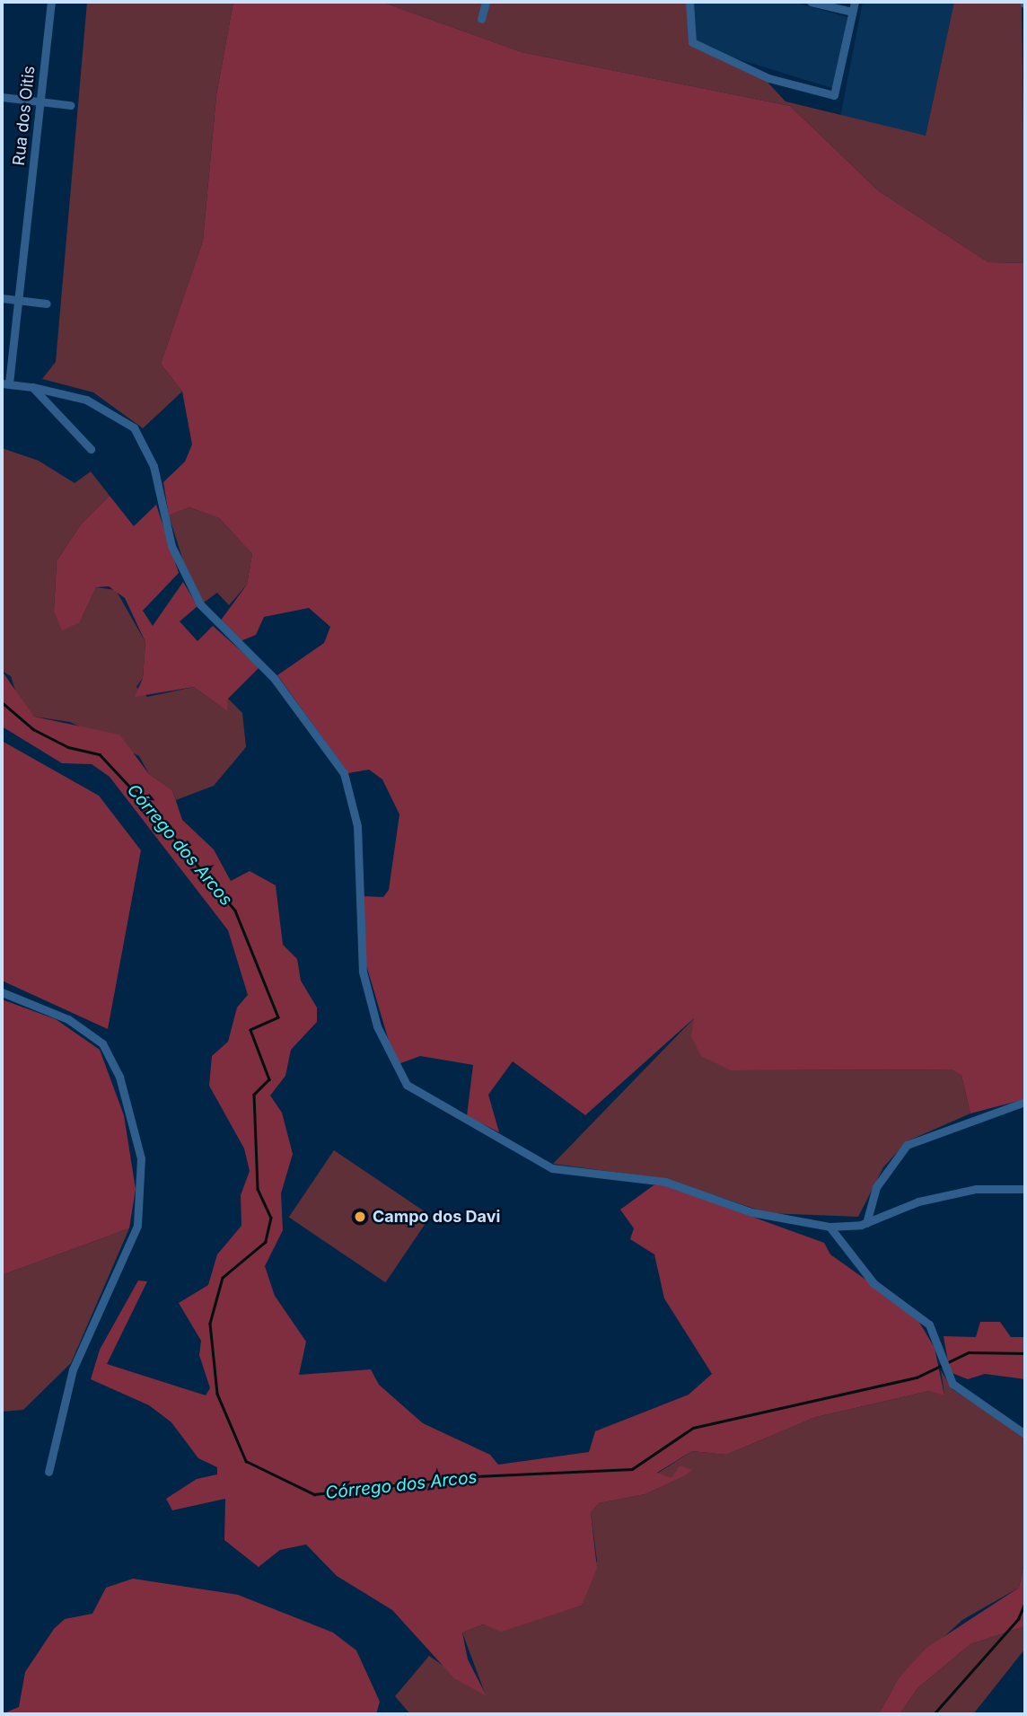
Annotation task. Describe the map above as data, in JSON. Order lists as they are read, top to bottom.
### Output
{
  "streets": {
    "street": ["Rua dos Oitis"]
  },
  "water": ["Córrego dos Arcos"],
  "places": ["Campo dos Davi"]
}
